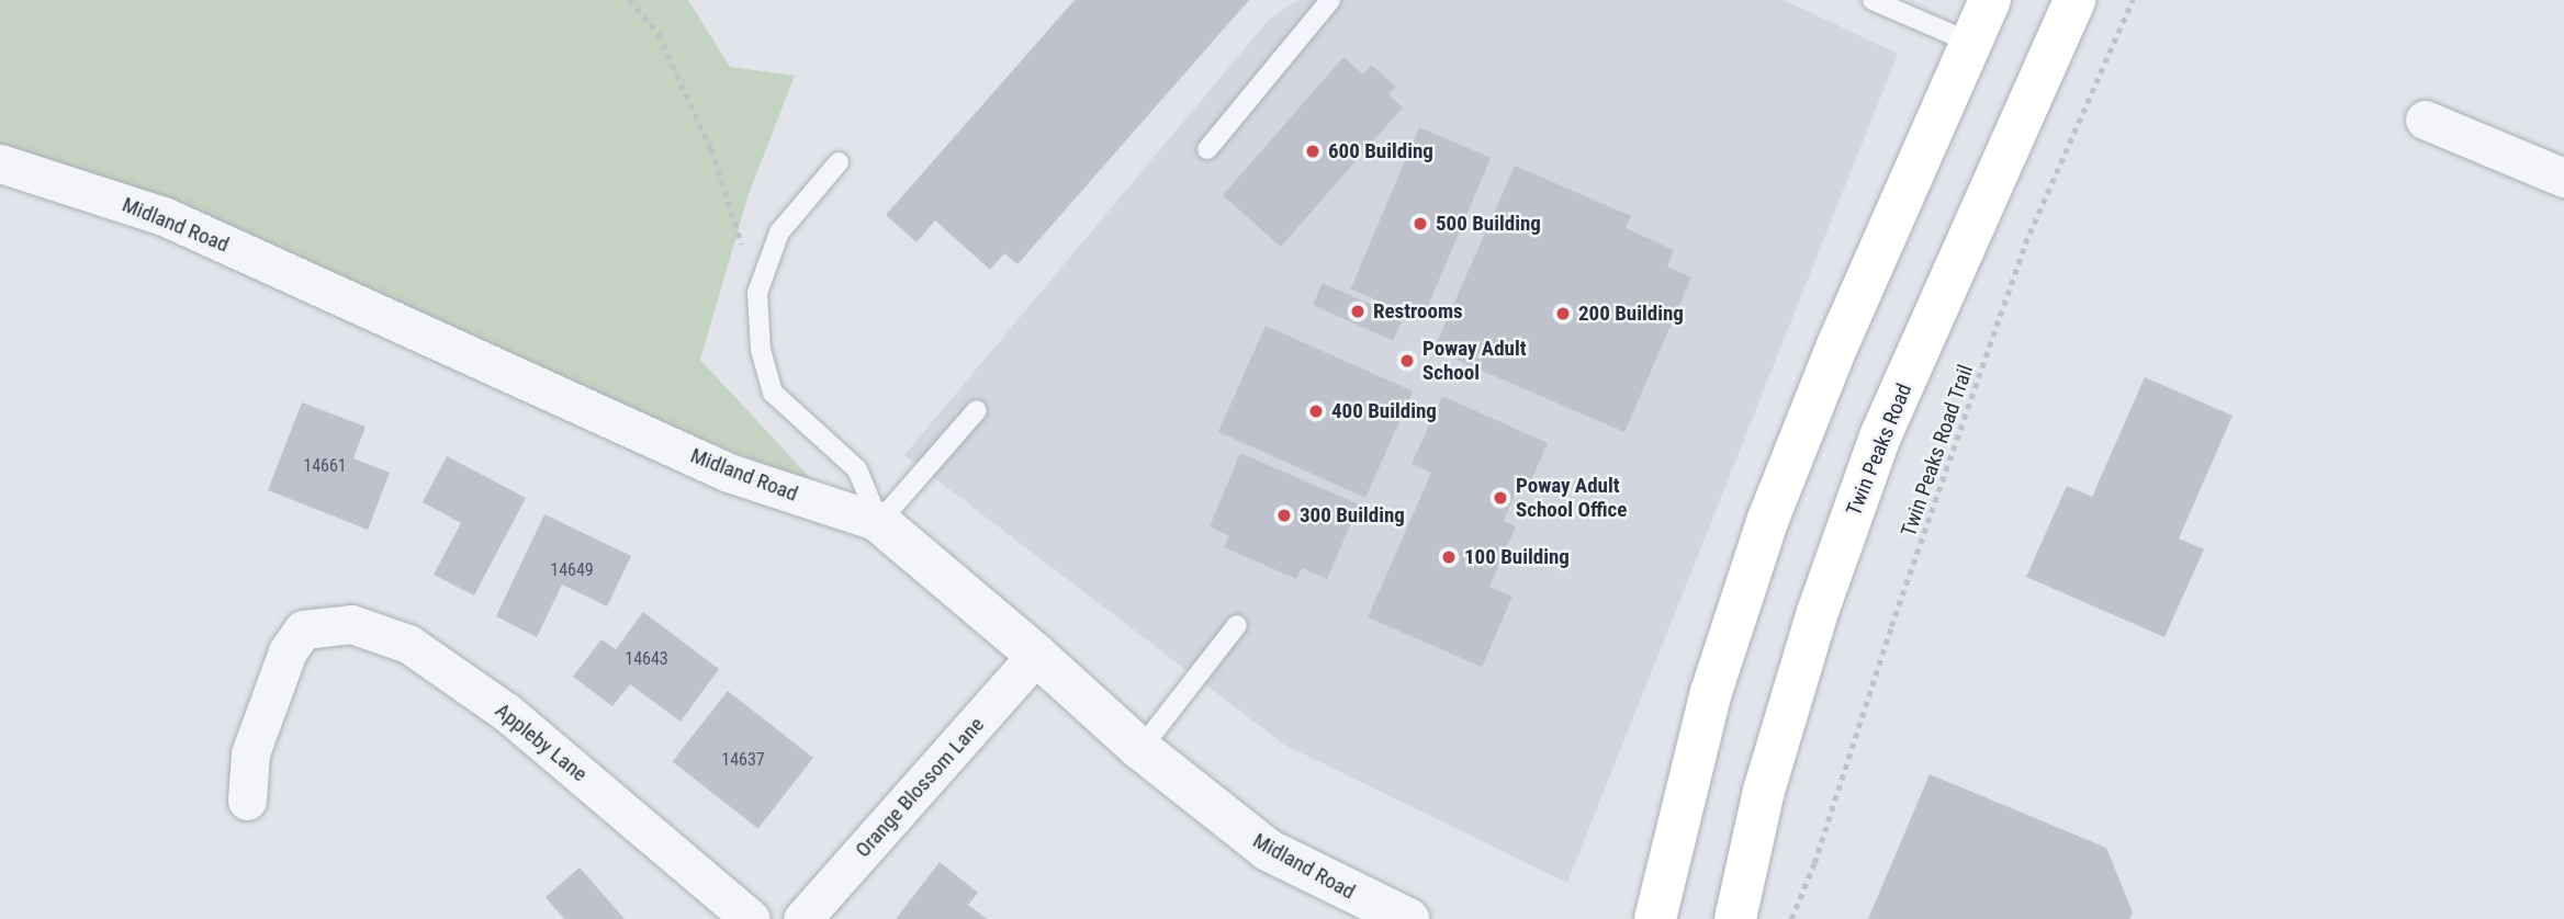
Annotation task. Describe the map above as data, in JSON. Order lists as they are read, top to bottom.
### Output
{
  "streets": {
    "main road": ["Twin Peaks Road"],
    "street": ["Midland Road", "Appleby Lane", "Orange Blossom Lane"],
    "path": ["Twin Peaks Road Trail"]
  },
  "crossings": [
    ["Midland Road", "Orange Blossom Lane"]
  ],
  "places": [
    "600 Building",
    "500 Building",
    "Restrooms",
    "200 Building",
    "Poway Adult School",
    "400 Building",
    "Poway Adult School Office",
    "300 Building",
    "100 Building"
  ],
  "house_numbers": [
    "14661",
    "14649",
    "14643",
    "14637"
  ]
}
